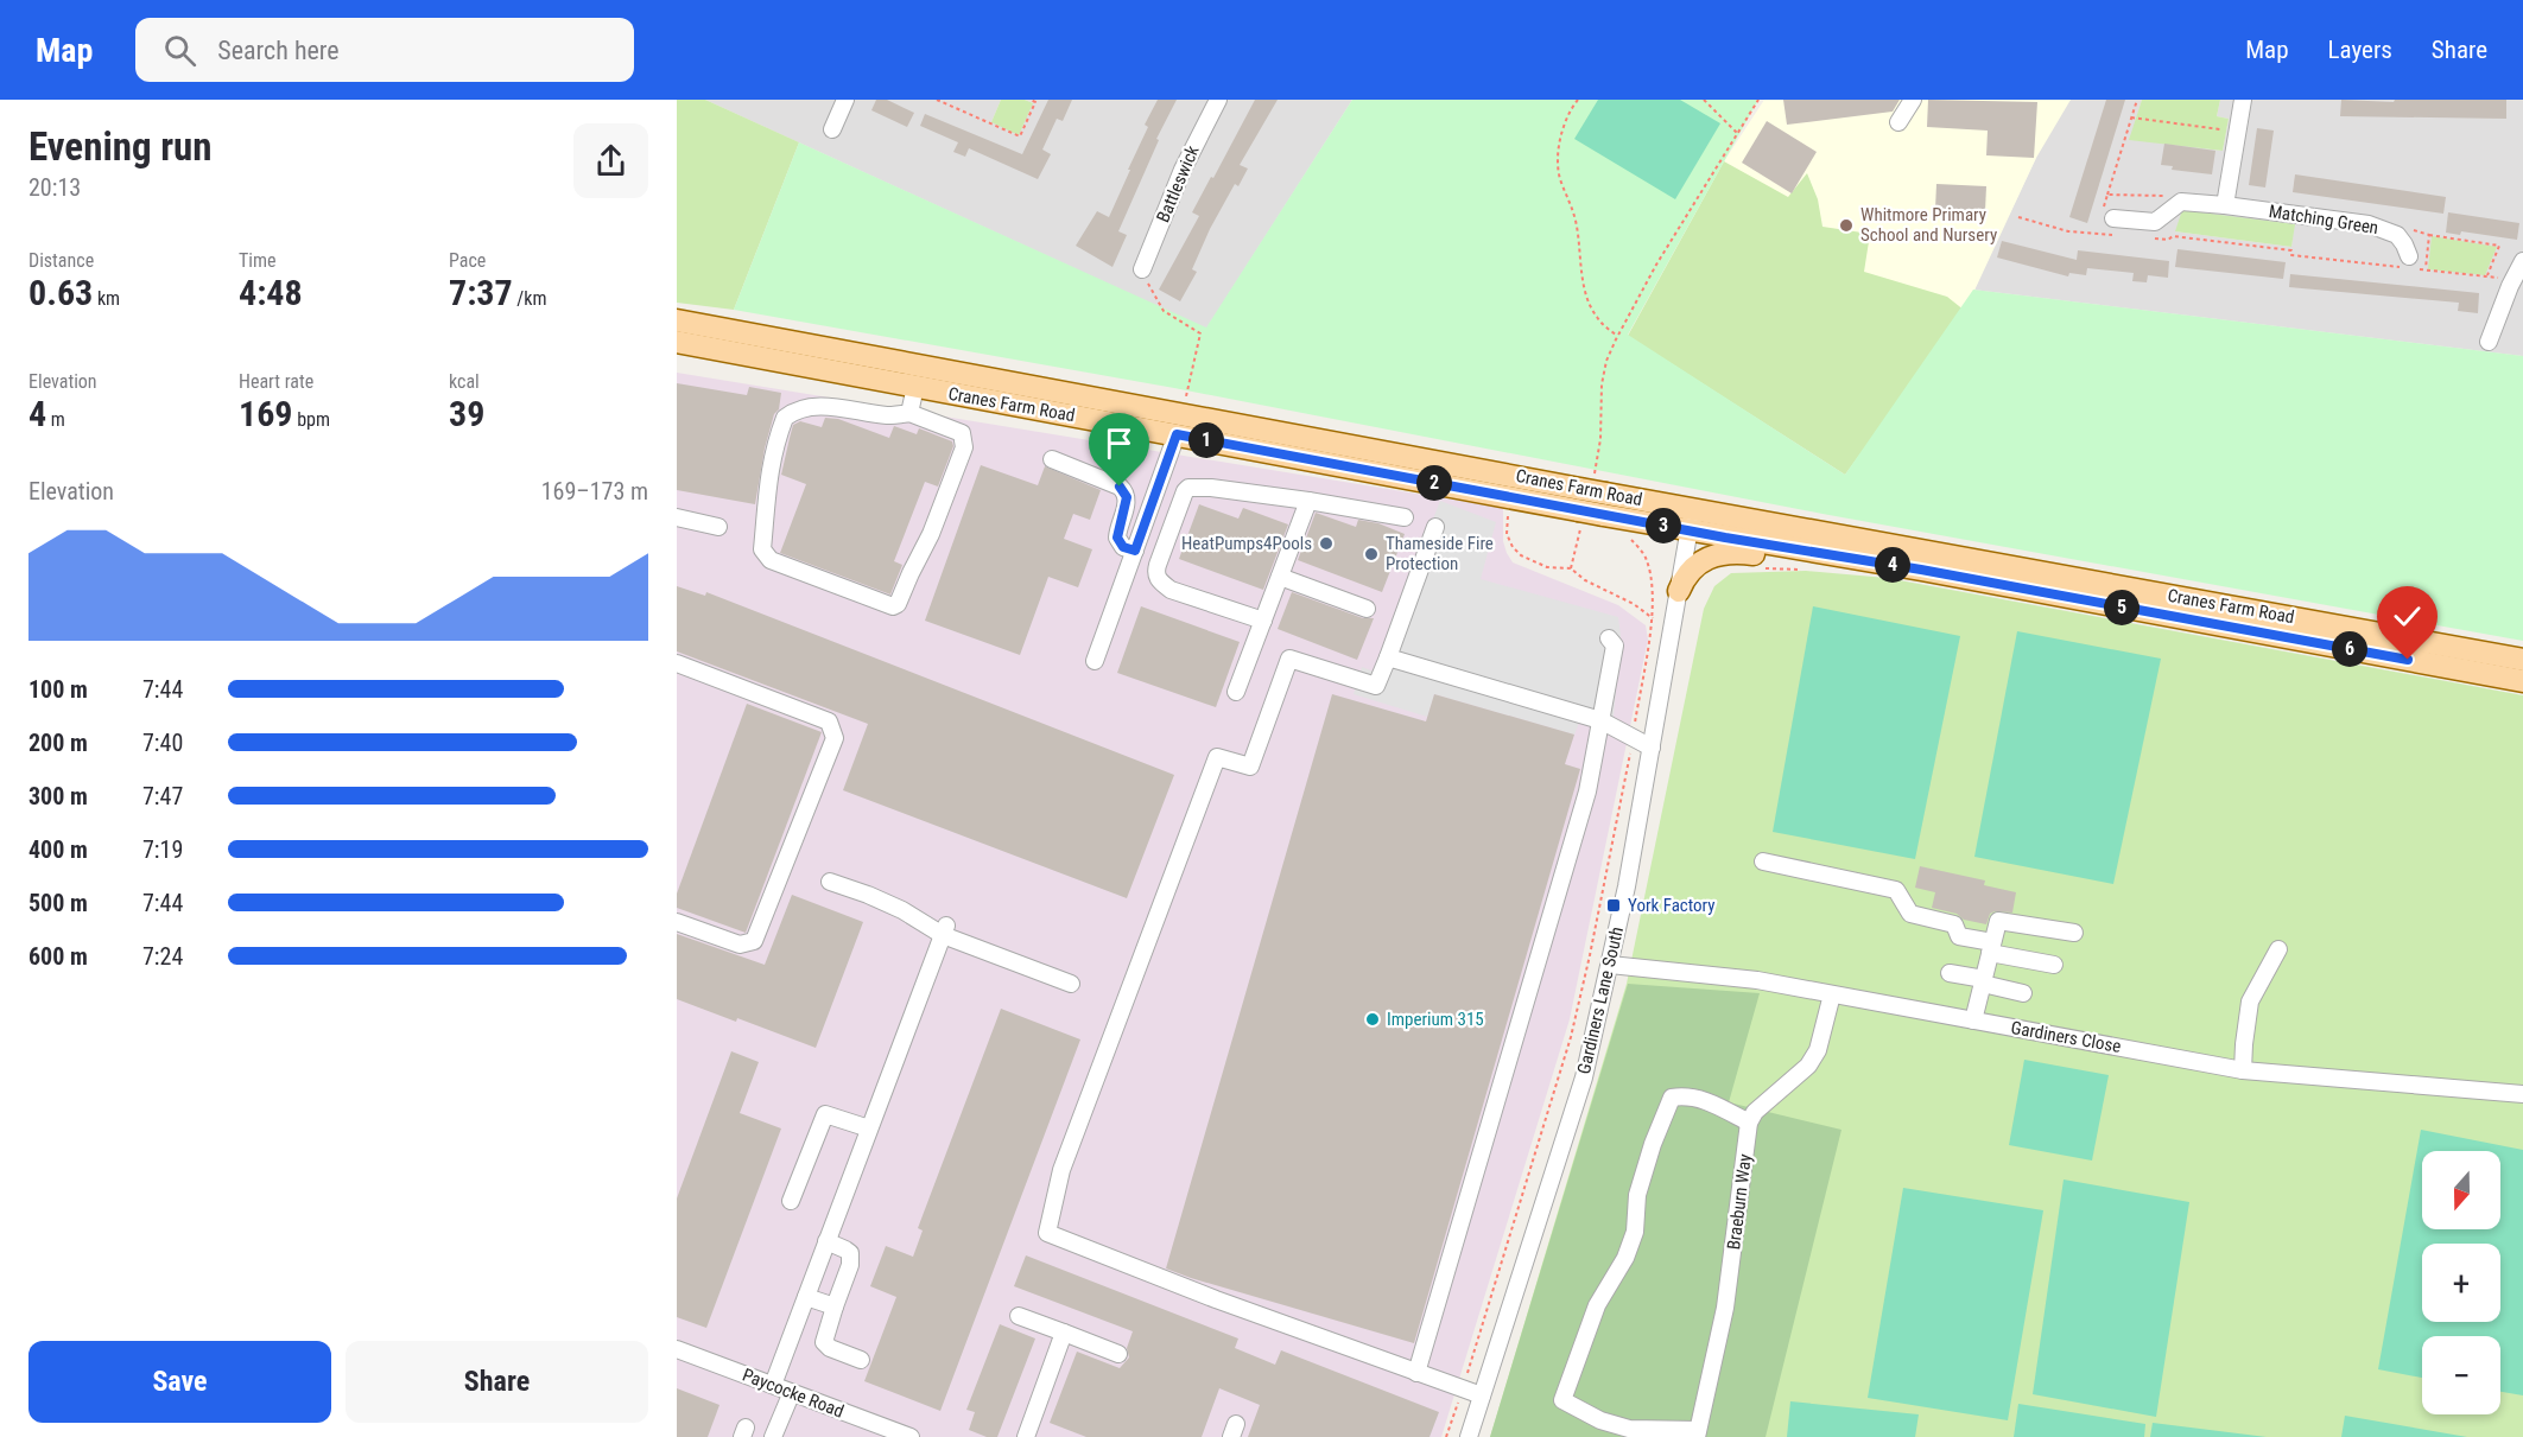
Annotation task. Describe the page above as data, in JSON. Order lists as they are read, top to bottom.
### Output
{
  "streets": {
    "main road": ["Cranes Farm Road"],
    "street": [
      "Battleswick",
      "Matching Green",
      "Gardiners Lane South",
      "Gardiners Close",
      "Braeburn Way",
      "Paycocke Road"
    ]
  },
  "crossings": [
    ["Cranes Farm Road", "Gardiners Lane South"],
    ["Gardiners Lane South", "Gardiners Close"]
  ],
  "places": {
    "other": [
      "Whitmore Primary School and Nursery",
      "HeatPumps4Pools",
      "Thameside Fire Protection",
      "Imperium 315"
    ],
    "transit": ["York Factory"]
  },
  "north": "bottom",
  "page": {
    "header": "Map",
    "search": "Search here",
    "nav": ["Map", "Layers", "Share"],
    "heading": ["Evening run", "20:13"],
    "stats": [
      ["Distance", "0.63 km"],
      ["Time", "4:48"],
      ["Pace", "7:37 /km"],
      ["Elevation", "4 m"],
      ["Heart rate", "169 bpm"],
      ["kcal", "39"]
    ],
    "pins": [
      "1",
      "2",
      "3",
      "4",
      "5",
      "6"
    ],
    "chart": ["Elevation", "169–173 m"],
    "list": [
      {
        "name": "100 m",
        "note": "7:44"
      },
      {
        "name": "200 m",
        "note": "7:40"
      },
      {
        "name": "300 m",
        "note": "7:47"
      },
      {
        "name": "400 m",
        "note": "7:19"
      },
      {
        "name": "500 m",
        "note": "7:44"
      },
      {
        "name": "600 m",
        "note": "7:24"
      }
    ],
    "map_buttons": ["+", "−"],
    "buttons": ["Save", "Share"]
  }
}
